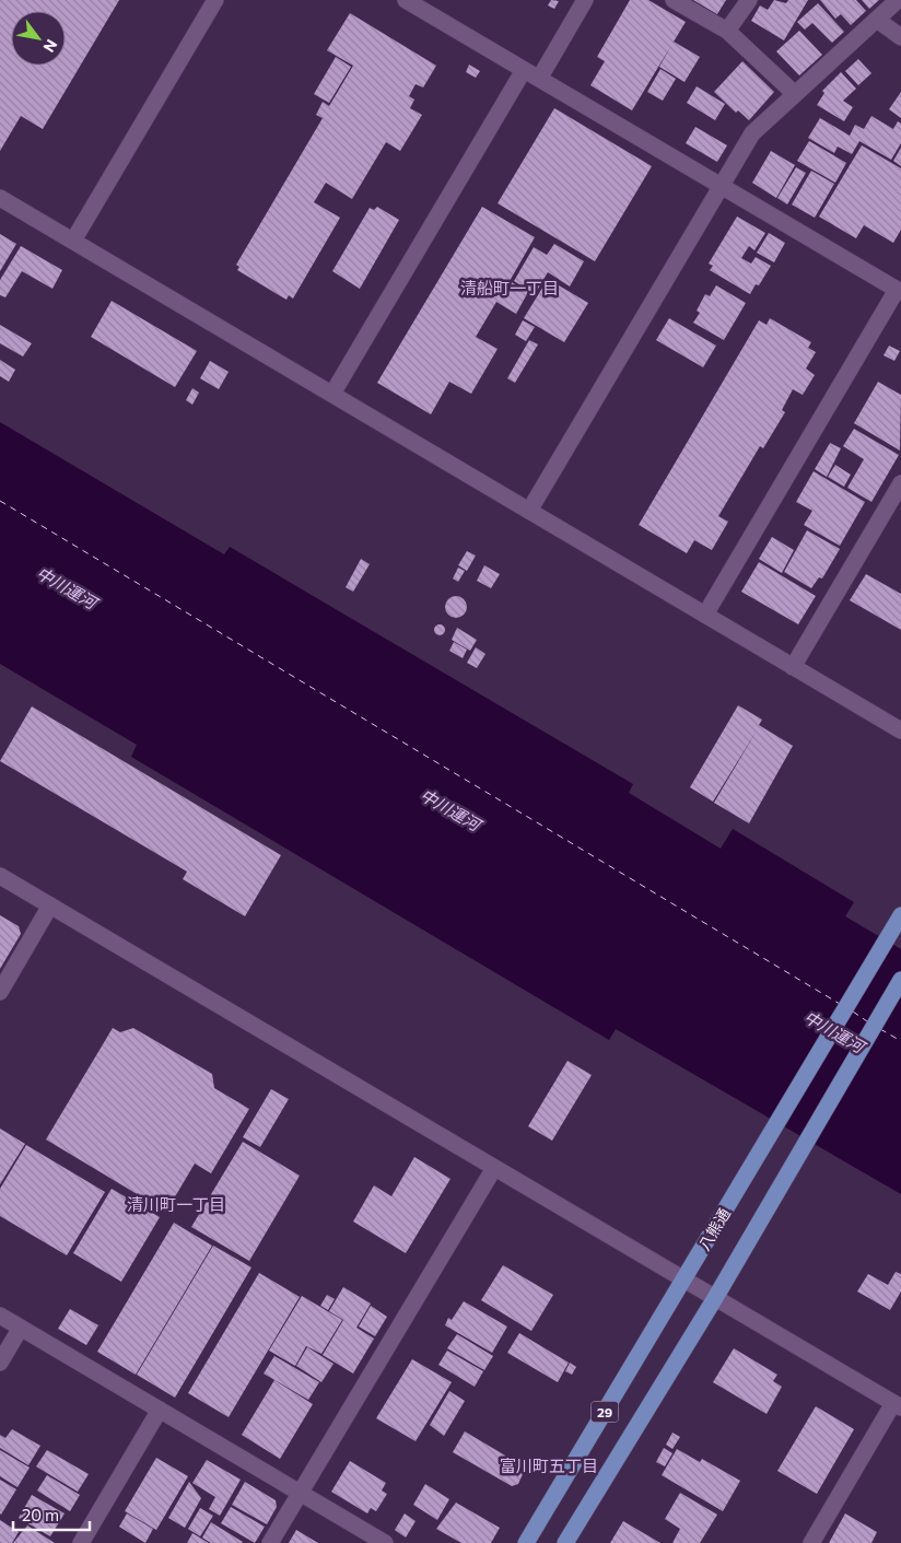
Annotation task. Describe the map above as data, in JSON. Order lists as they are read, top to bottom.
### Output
{
  "streets": {
    "main road": ["八熊通", "29"]
  },
  "districts": ["清船町一丁目", "清川町一丁目", "富川町五丁目"],
  "water": ["中川運河"],
  "scale_bar": "20 m",
  "north": "bottom right"
}
